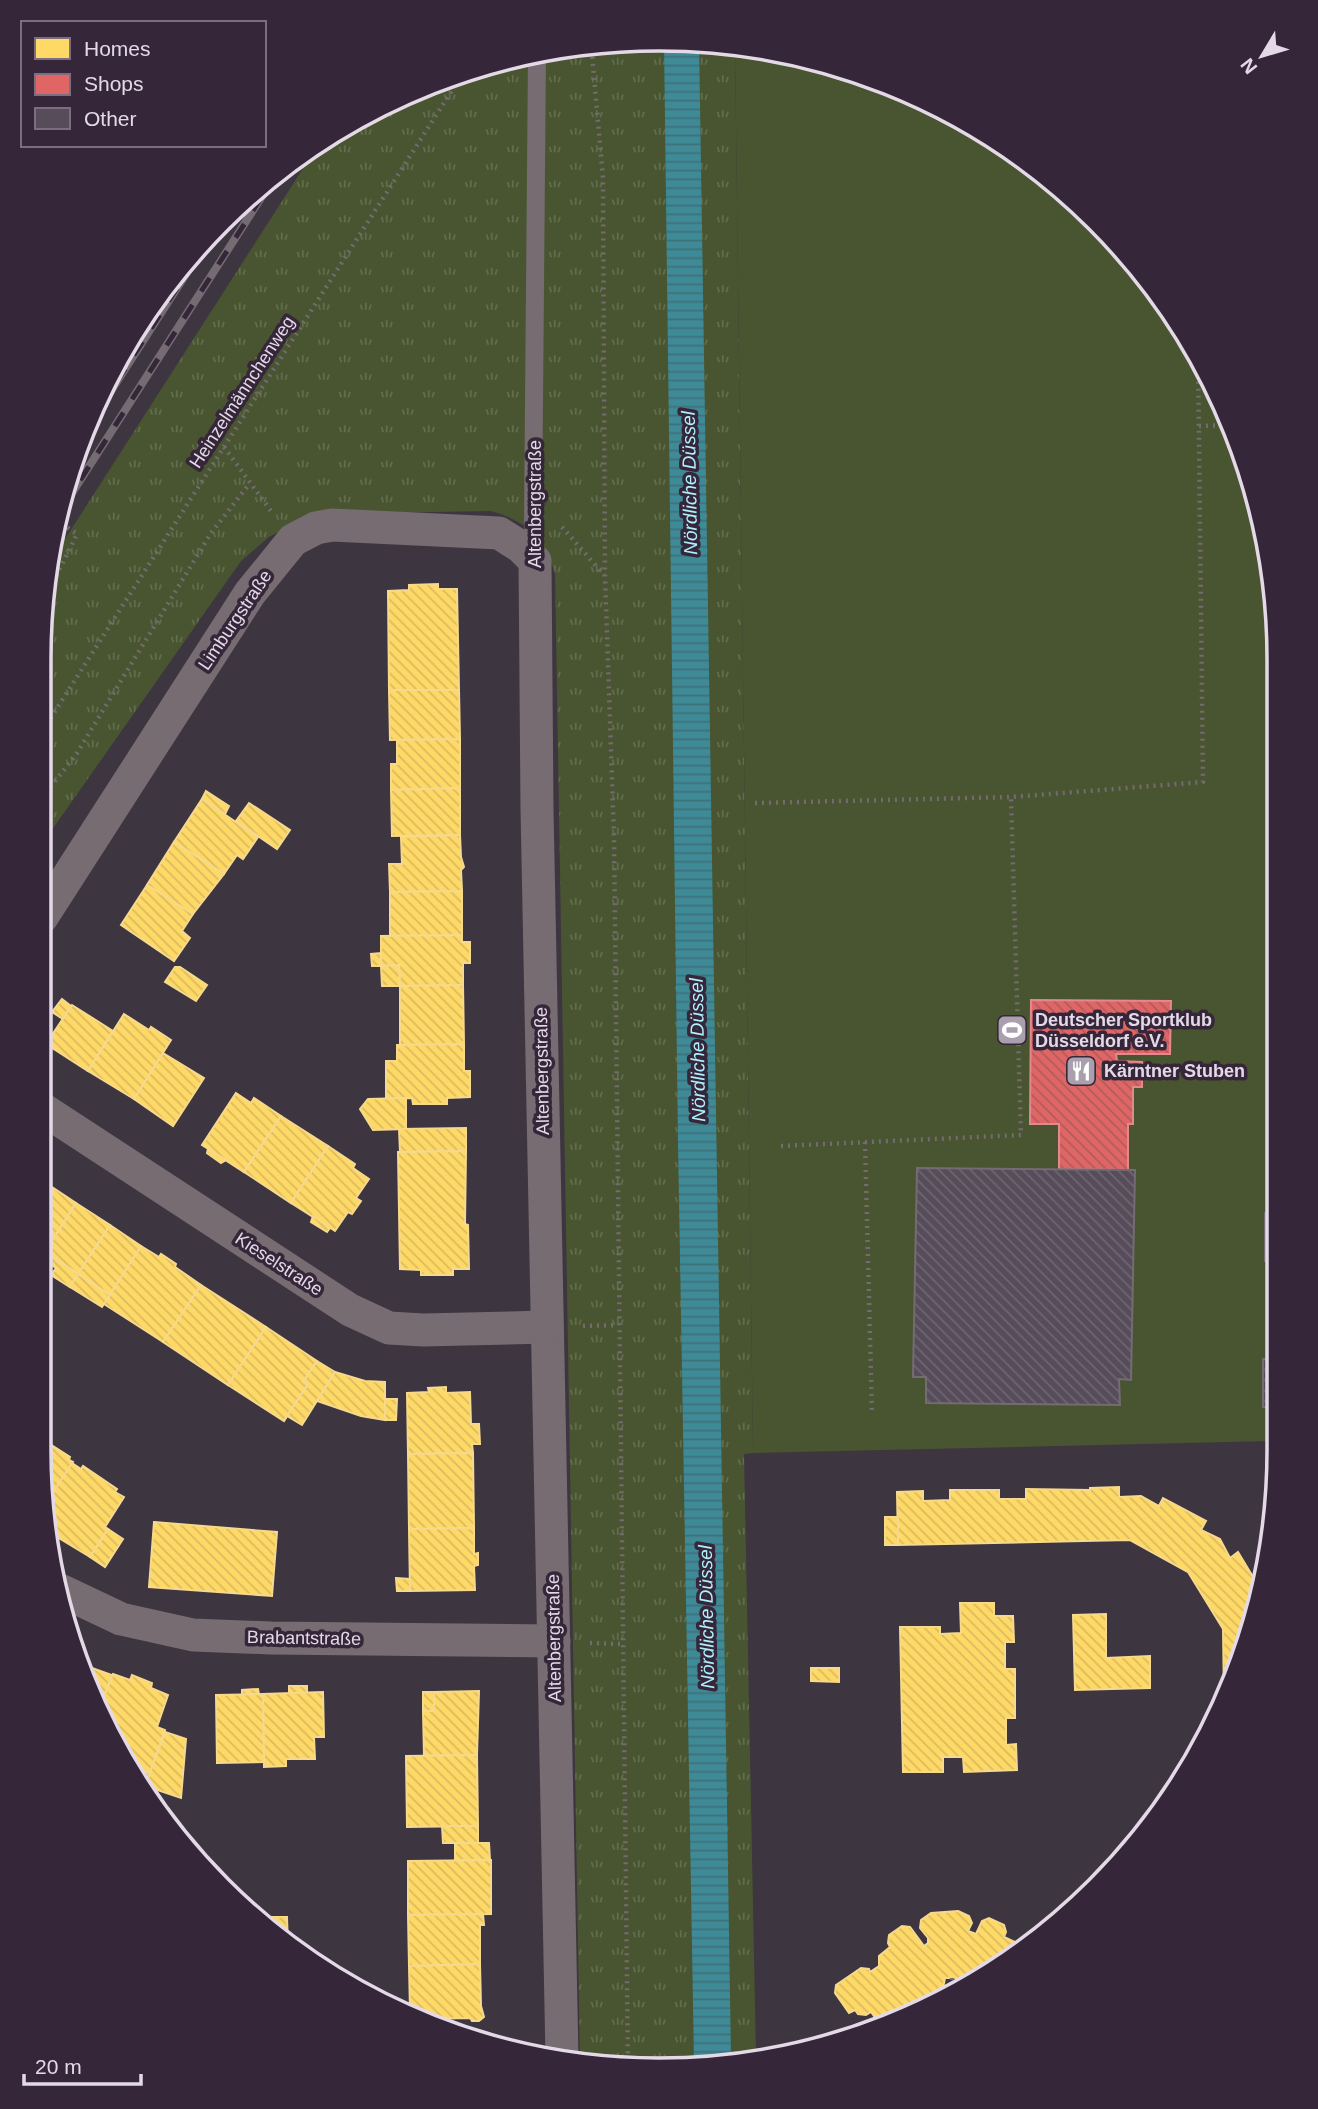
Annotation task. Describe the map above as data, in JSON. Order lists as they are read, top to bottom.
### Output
{
  "streets": {
    "street": [
      "Altenbergstraße",
      "Limburgstraße",
      "Kieselstraße",
      "Brabantstraße"
    ],
    "path": ["Heinzelmännchenweg"]
  },
  "crossings": [
    ["Altenbergstraße", "Limburgstraße"],
    ["Altenbergstraße", "Kieselstraße"],
    ["Altenbergstraße", "Brabantstraße"]
  ],
  "water": ["Nördliche Düssel"],
  "places": {
    "sports": ["Deutscher Sportklub Düsseldorf e.V."],
    "restaurant": ["Kärntner Stuben"]
  },
  "legend": ["Homes", "Shops", "Other"],
  "scale_bar": "20 m",
  "north": "bottom left"
}
